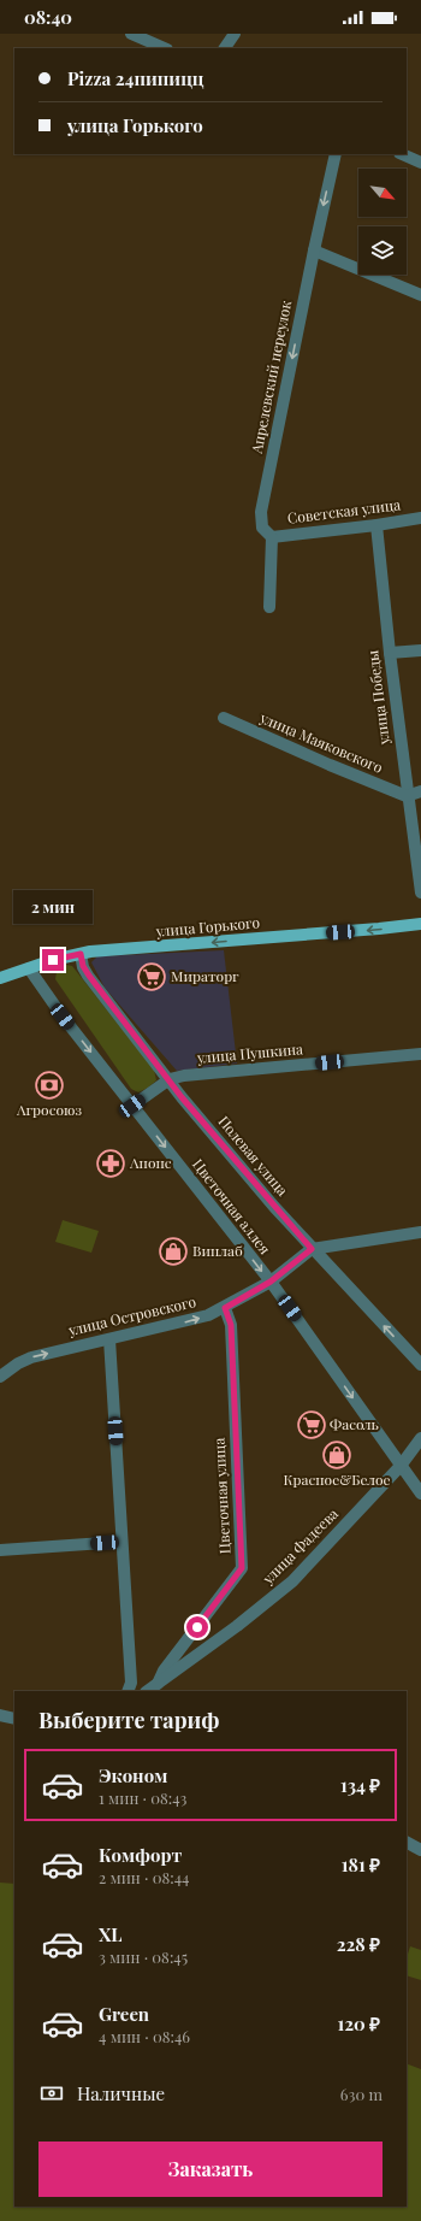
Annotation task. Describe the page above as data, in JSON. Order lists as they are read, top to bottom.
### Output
{
  "streets": {
    "main road": ["улица Горького"],
    "street": [
      "Апрелевский переулок",
      "Советская улица",
      "улица Победы",
      "улица Маяковского",
      "улица Пушкина",
      "Полевая улица",
      "Цветочная аллея",
      "улица Островского",
      "Цветочная улица",
      "улица Фадеева"
    ]
  },
  "crossings": [
    ["Апрелевский переулок", "Советская улица"],
    ["Советская улица", "улица Победы"],
    ["улица Победы", "улица Маяковского"],
    ["улица Горького", "Полевая улица"],
    ["улица Горького", "Цветочная аллея"],
    ["улица Пушкина", "Полевая улица"],
    ["Полевая улица", "улица Островского"],
    ["Цветочная аллея", "улица Островского"],
    ["Цветочная аллея", "улица Фадеева"],
    ["улица Островского", "Цветочная улица"],
    ["Цветочная улица", "улица Фадеева"]
  ],
  "one_way": [
    "Апрелевский переулок",
    "улица Горького",
    "Цветочная аллея",
    "улица Островского"
  ],
  "places": {
    "supermarket": ["Мираторг", "Фасоль"],
    "bank": ["Агросоюз"],
    "pharmacy": ["Анонс"],
    "shop": ["Винлаб", "Красное&Белое"]
  },
  "north": "bottom right",
  "page": {
    "status": "08:40",
    "banner": ["Pizza 24пипицц", "улица Горького"],
    "bubble": "2 мин",
    "heading": "Выберите тариф",
    "list": [
      {
        "name": "Эконом",
        "note": "1 мин · 08:43",
        "value": "134 ₽"
      },
      {
        "name": "Комфорт",
        "note": "2 мин · 08:44",
        "value": "181 ₽"
      },
      {
        "name": "XL",
        "note": "3 мин · 08:45",
        "value": "228 ₽"
      },
      {
        "name": "Green",
        "note": "4 мин · 08:46",
        "value": "120 ₽"
      }
    ],
    "pay": ["Наличные", "630 m"],
    "buttons": "Заказать"
  }
}
